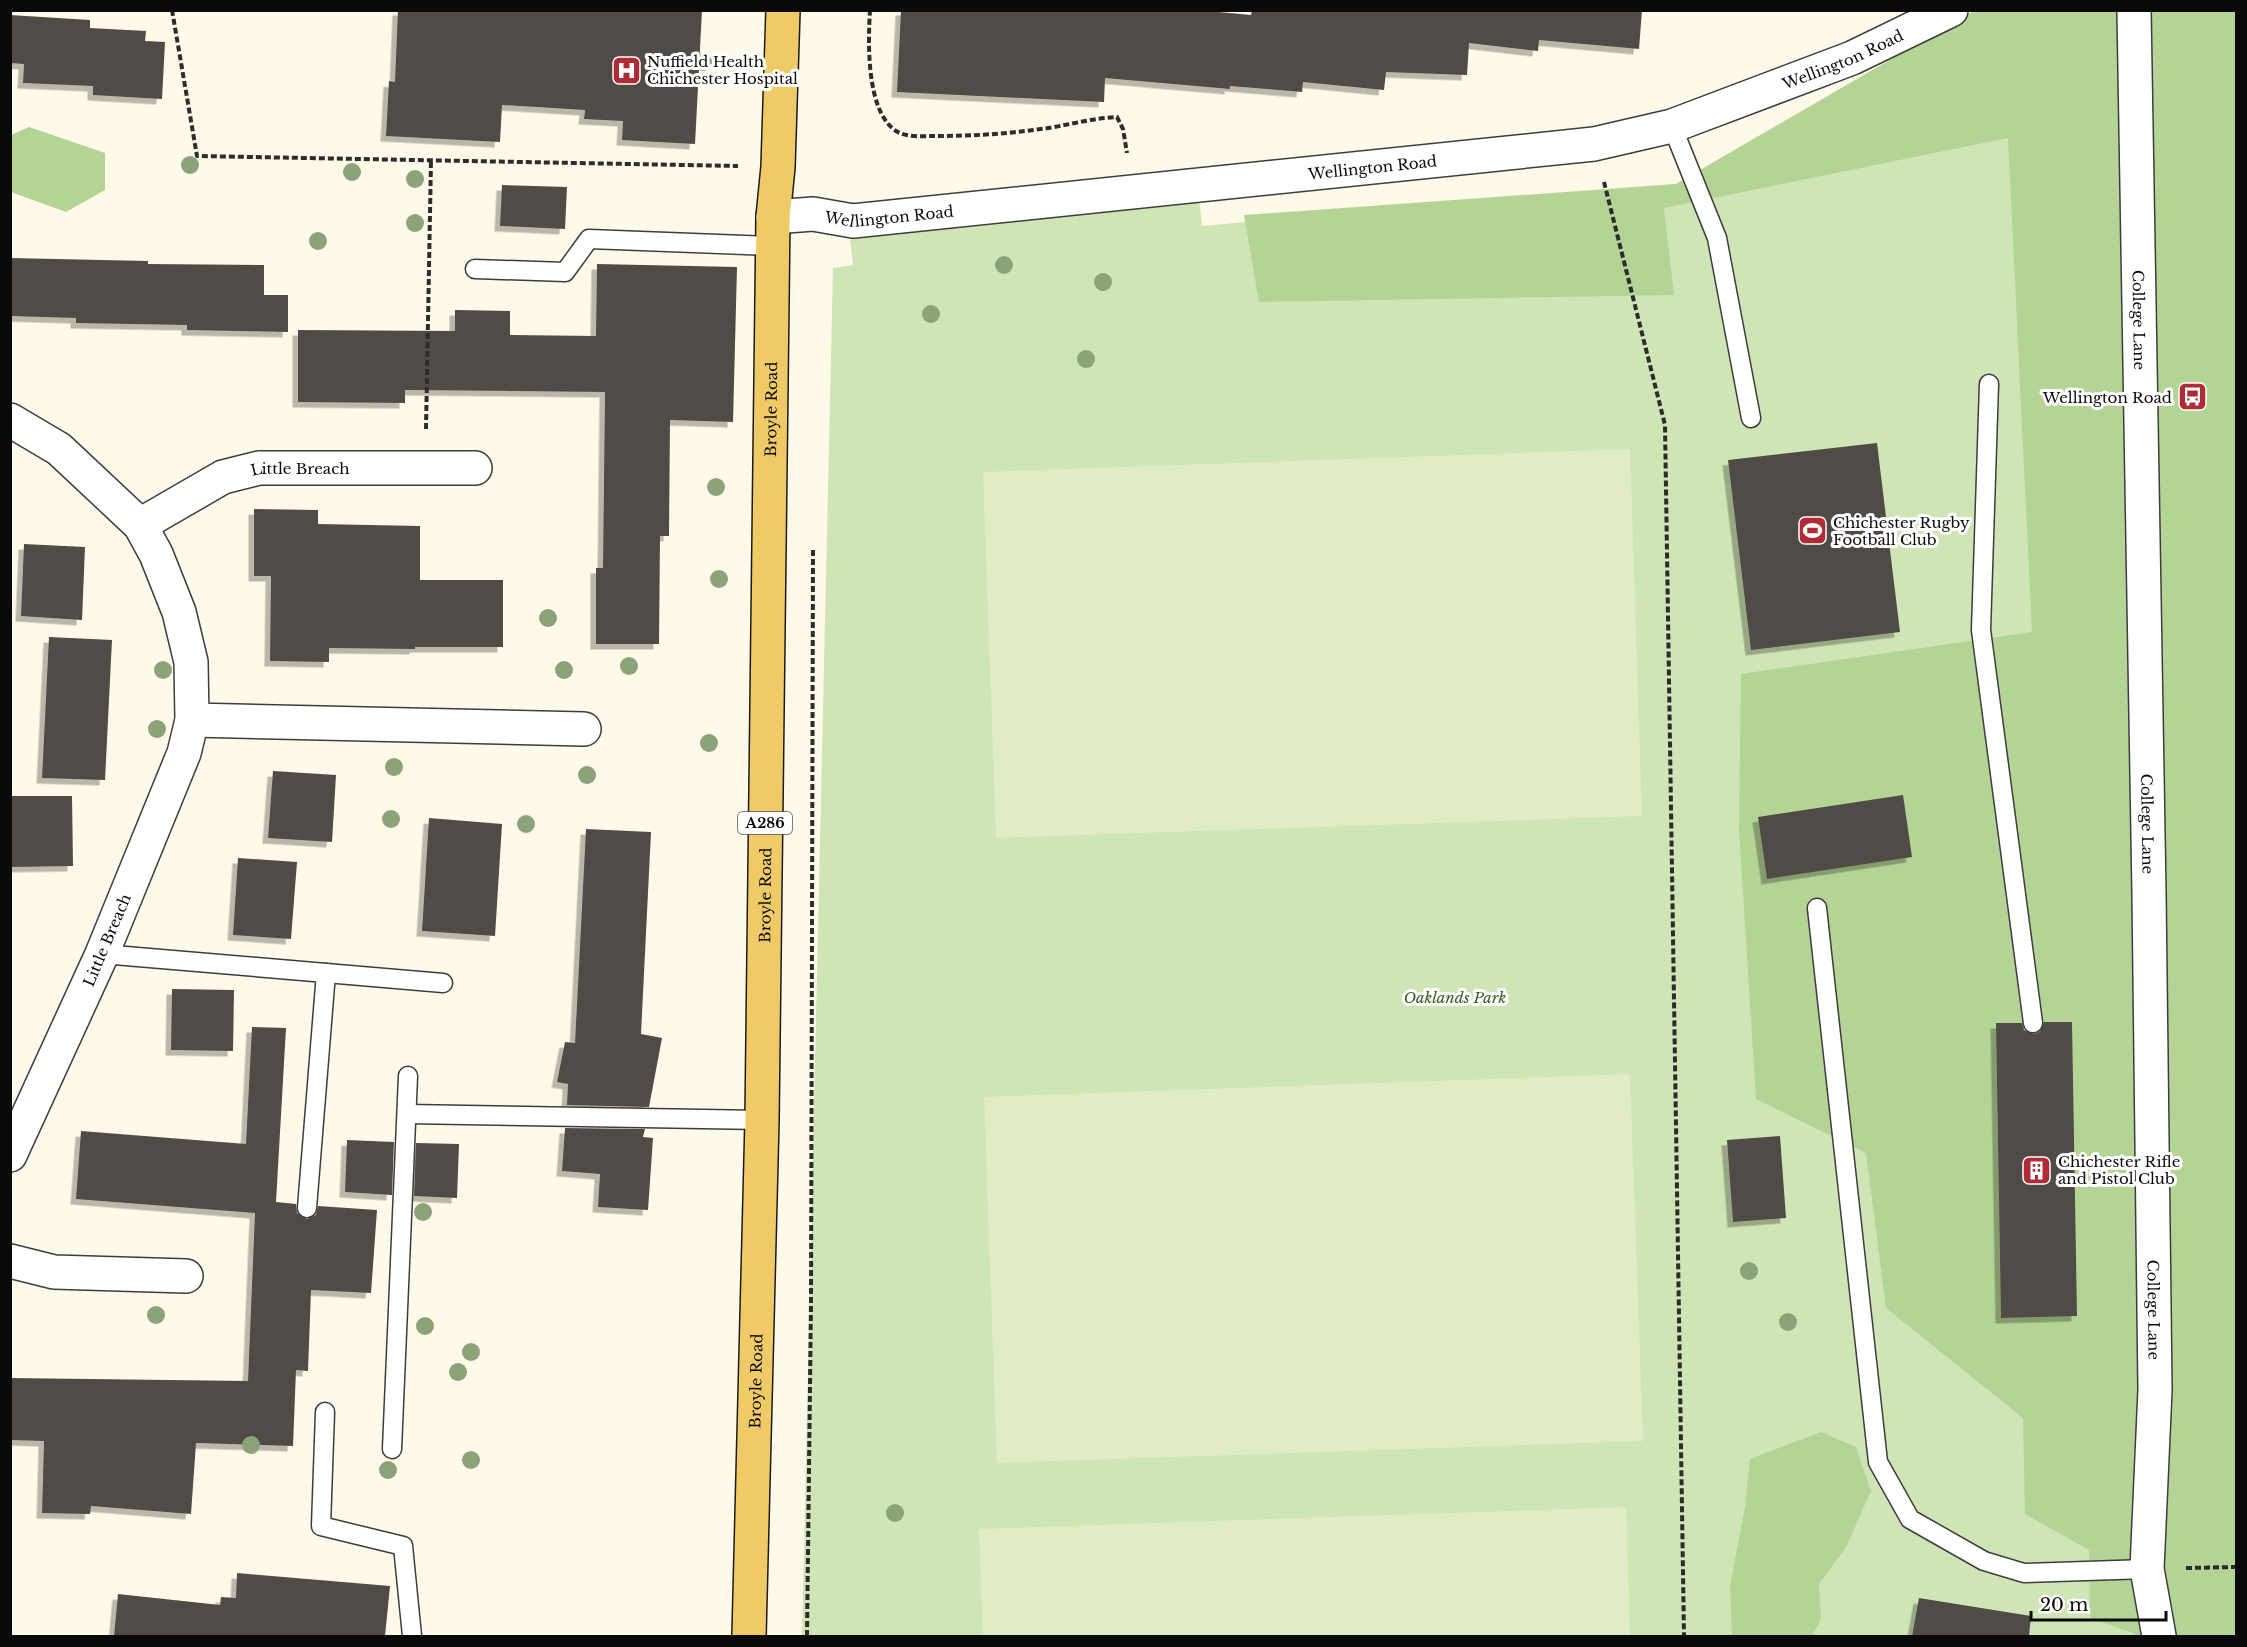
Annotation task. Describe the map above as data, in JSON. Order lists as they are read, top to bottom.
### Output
{
  "streets": {
    "main road": ["Broyle Road", "A286"],
    "street": ["Wellington Road", "College Lane", "Little Breach"]
  },
  "crossings": [
    ["Wellington Road", "Broyle Road"]
  ],
  "parks": ["Oaklands Park"],
  "places": {
    "hospital": ["Nuffield Health Chichester Hospital"],
    "bus stop": ["Wellington Road"],
    "sports": ["Chichester Rugby Football Club"],
    "building": ["Chichester Rifle and Pistol Club"]
  },
  "scale_bar": "20 m"
}
